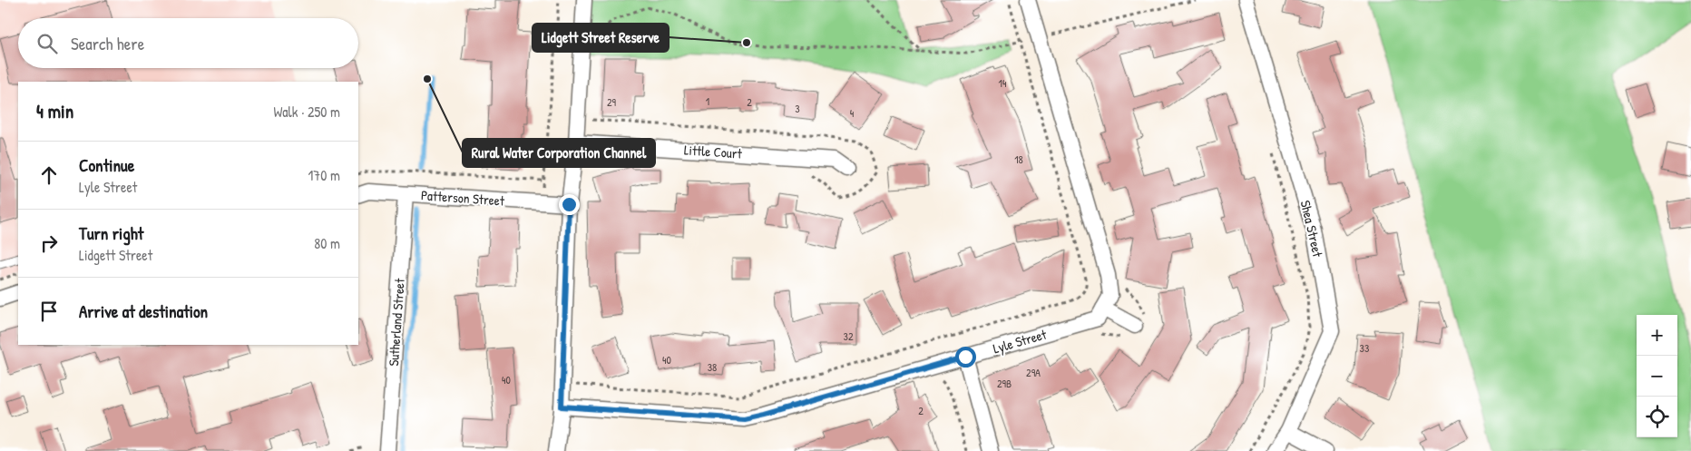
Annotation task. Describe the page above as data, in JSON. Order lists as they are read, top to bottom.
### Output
{
  "streets": {
    "street": [
      "Little Court",
      "Patterson Street",
      "Shea Street",
      "Sutherland Street",
      "Lyle Street"
    ]
  },
  "crossings": [
    ["Patterson Street", "Sutherland Street"]
  ],
  "places": ["Lidgett Street Reserve", "Rural Water Corporation Channel"],
  "house_numbers": [
    "14",
    "1",
    "29",
    "2",
    "3",
    "4",
    "18",
    "32",
    "33",
    "40",
    "38",
    "29A",
    "40",
    "29B",
    "2"
  ],
  "page": {
    "search": "Search here",
    "heading": ["4 min", "Walk · 250 m"],
    "list": [
      ["Continue", "Lyle Street", "170 m"],
      ["Turn right", "Lidgett Street", "80 m"],
      "Arrive at destination"
    ],
    "map_buttons": ["+", "−"]
  }
}
